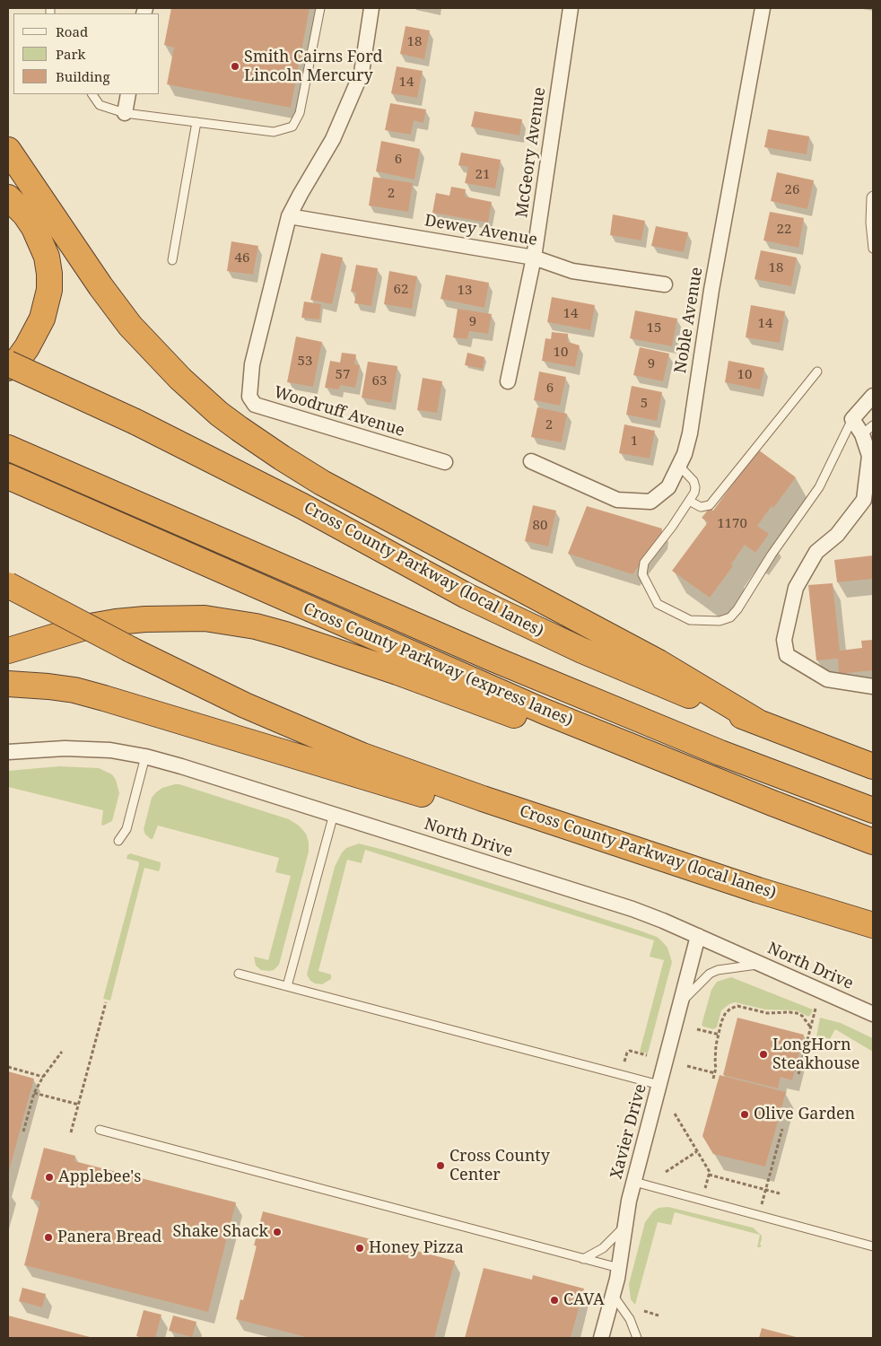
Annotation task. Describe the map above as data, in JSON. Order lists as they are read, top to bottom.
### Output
{
  "streets": {
    "highway": ["Cross County Parkway (local lanes)", "Cross County Parkway (express lanes)"],
    "street": [
      "McGeory Avenue",
      "Dewey Avenue",
      "Noble Avenue",
      "Woodruff Avenue",
      "North Drive",
      "Xavier Drive"
    ]
  },
  "crossings": [
    ["McGeory Avenue", "Dewey Avenue"],
    ["Dewey Avenue", "Woodruff Avenue"],
    ["North Drive", "Xavier Drive"]
  ],
  "places": [
    "Smith Cairns Ford Lincoln Mercury",
    "LongHorn Steakhouse",
    "Olive Garden",
    "Cross County Center",
    "Applebee's",
    "Shake Shack",
    "Panera Bread",
    "Honey Pizza",
    "CAVA"
  ],
  "house_numbers": [
    "18",
    "14",
    "6",
    "21",
    "26",
    "2",
    "22",
    "46",
    "18",
    "62",
    "13",
    "14",
    "9",
    "14",
    "15",
    "10",
    "53",
    "9",
    "57",
    "10",
    "63",
    "6",
    "5",
    "2",
    "1",
    "1170",
    "80"
  ],
  "legend": ["Road", "Park", "Building"]
}
